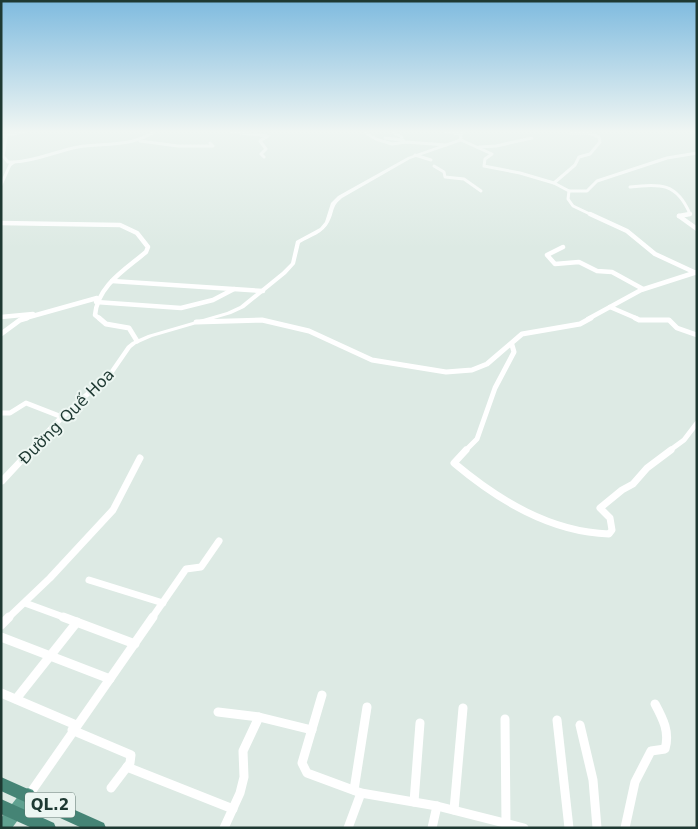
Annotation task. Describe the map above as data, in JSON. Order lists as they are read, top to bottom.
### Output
{
  "streets": {
    "highway": ["QL.2"],
    "street": ["Đường Quế Hoa"]
  }
}
